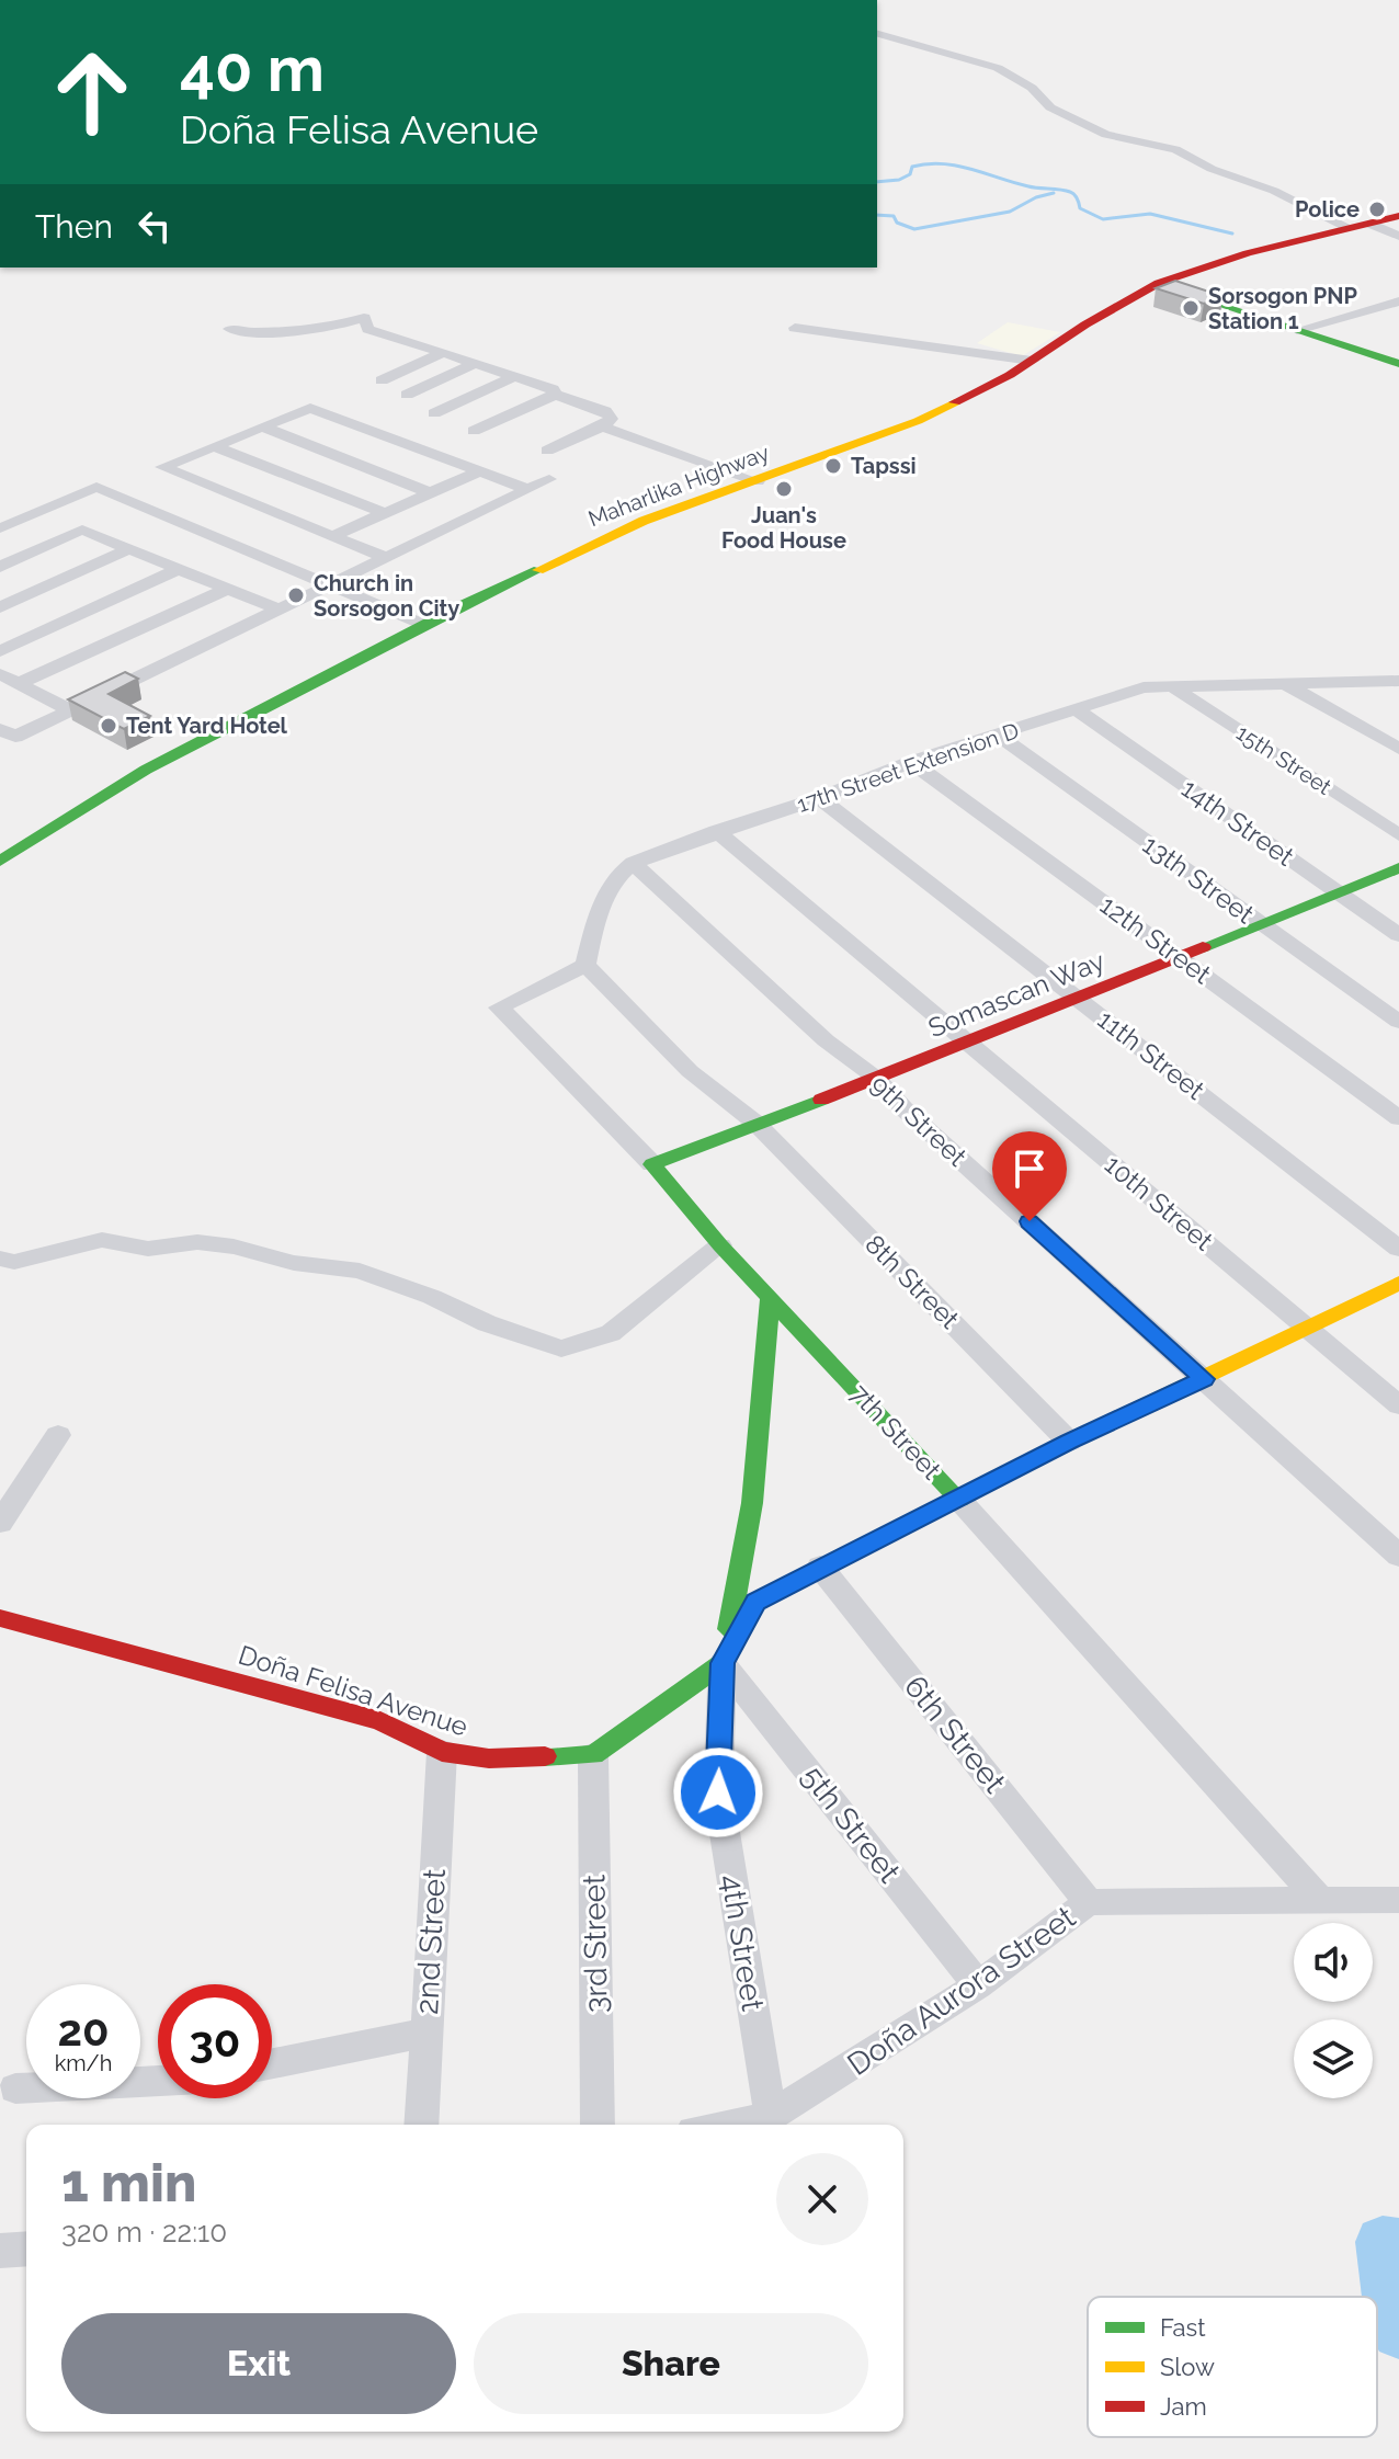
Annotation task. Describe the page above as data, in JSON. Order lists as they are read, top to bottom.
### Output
{
  "streets": {
    "main road": [
      "Maharlika Highway",
      "Somascan Way",
      "7th Street",
      "Doña Felisa Avenue"
    ],
    "street": [
      "15th Street",
      "17th Street Extension D",
      "14th Street",
      "13th Street",
      "12th Street",
      "11th Street",
      "9th Street",
      "10th Street",
      "8th Street",
      "6th Street",
      "5th Street",
      "2nd Street",
      "4th Street",
      "3rd Street",
      "Doña Aurora Street"
    ]
  },
  "crossings": [
    ["15th Street", "17th Street Extension D"],
    ["17th Street Extension D", "14th Street"],
    ["17th Street Extension D", "13th Street"],
    ["17th Street Extension D", "12th Street"],
    ["17th Street Extension D", "11th Street"],
    ["17th Street Extension D", "9th Street"],
    ["17th Street Extension D", "10th Street"],
    ["17th Street Extension D", "8th Street"],
    ["17th Street Extension D", "7th Street"],
    ["14th Street", "Somascan Way"],
    ["13th Street", "Somascan Way"],
    ["12th Street", "Somascan Way"],
    ["Somascan Way", "11th Street"],
    ["Somascan Way", "9th Street"],
    ["Somascan Way", "10th Street"],
    ["Somascan Way", "8th Street"],
    ["Somascan Way", "7th Street"],
    ["8th Street", "7th Street"],
    ["7th Street", "Doña Aurora Street"],
    ["Doña Felisa Avenue", "2nd Street"],
    ["Doña Felisa Avenue", "3rd Street"],
    ["6th Street", "Doña Aurora Street"],
    ["5th Street", "4th Street"],
    ["5th Street", "Doña Aurora Street"],
    ["4th Street", "Doña Aurora Street"]
  ],
  "places": [
    "Police",
    "Sorsogon PNP Station 1",
    "Tapssi",
    "Juan's Food House",
    "Church in Sorsogon City",
    "Tent Yard Hotel"
  ],
  "legend": ["Fast", "Slow", "Jam"],
  "page": {
    "turn": ["40 m", "Doña Felisa Avenue"],
    "then": "Then",
    "speed": "20 km/h",
    "limit": "30",
    "heading": ["1 min", "320 m · 22:10"],
    "buttons": ["Exit", "Share"]
  }
}
